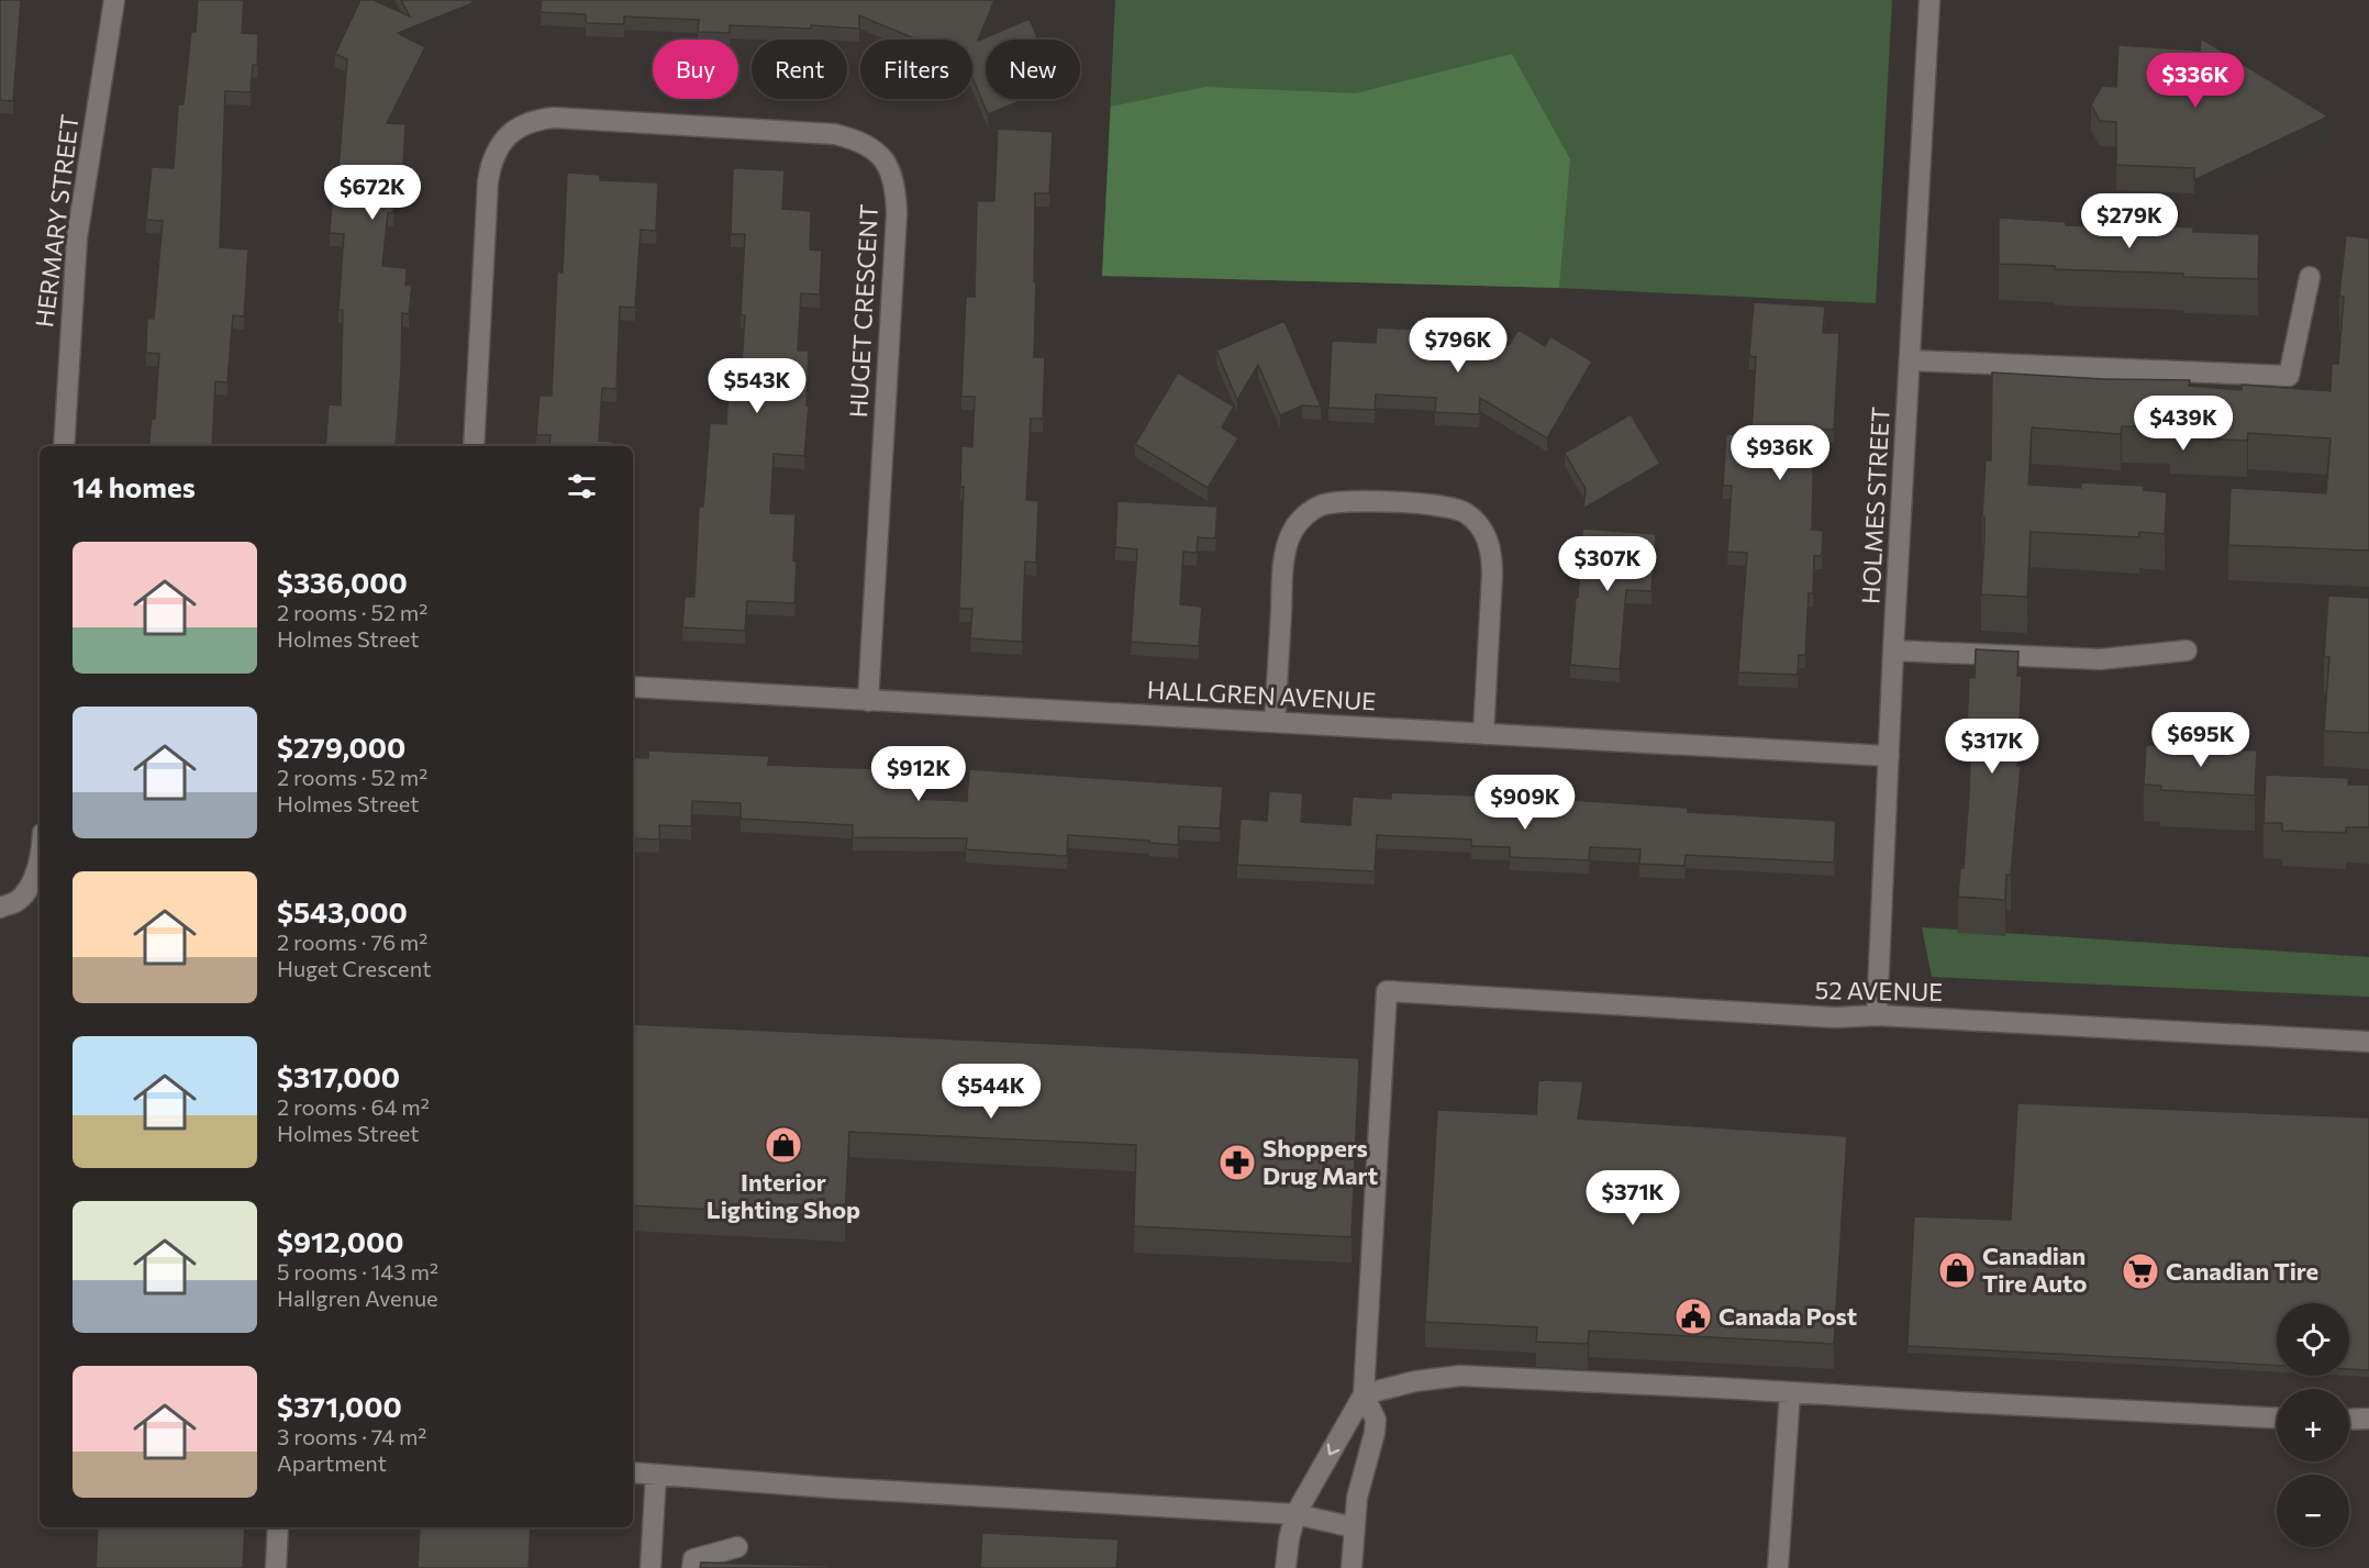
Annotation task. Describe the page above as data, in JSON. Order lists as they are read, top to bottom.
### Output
{
  "streets": {
    "street": [
      "HERMARY STREET",
      "HUGET CRESCENT",
      "HOLMES STREET",
      "HALLGREN AVENUE",
      "52 AVENUE"
    ]
  },
  "crossings": [
    ["HUGET CRESCENT", "HALLGREN AVENUE"],
    ["HOLMES STREET", "HALLGREN AVENUE"],
    ["HOLMES STREET", "52 AVENUE"]
  ],
  "places": {
    "shop": ["Interior Lighting Shop", "Canadian Tire Auto"],
    "pharmacy": ["Shoppers Drug Mart"],
    "supermarket": ["Canadian Tire"],
    "public building": ["Canada Post"]
  },
  "page": {
    "chip": [
      "Buy",
      "Rent",
      "Filters",
      "New"
    ],
    "price": [
      "$336K",
      "$672K",
      "$279K",
      "$796K",
      "$543K",
      "$439K",
      "$936K",
      "$307K",
      "$695K",
      "$317K",
      "$912K",
      "$909K",
      "$544K",
      "$371K"
    ],
    "heading": "14 homes",
    "list": [
      {
        "name": "$336,000",
        "note": "2 rooms · 52 m² · Holmes Street"
      },
      {
        "name": "$279,000",
        "note": "2 rooms · 52 m² · Holmes Street"
      },
      {
        "name": "$543,000",
        "note": "2 rooms · 76 m² · Huget Crescent"
      },
      {
        "name": "$317,000",
        "note": "2 rooms · 64 m² · Holmes Street"
      },
      {
        "name": "$912,000",
        "note": "5 rooms · 143 m² · Hallgren Avenue"
      },
      {
        "name": "$371,000",
        "note": "3 rooms · 74 m² · Apartment"
      }
    ],
    "map_buttons": ["+", "−"]
  }
}
